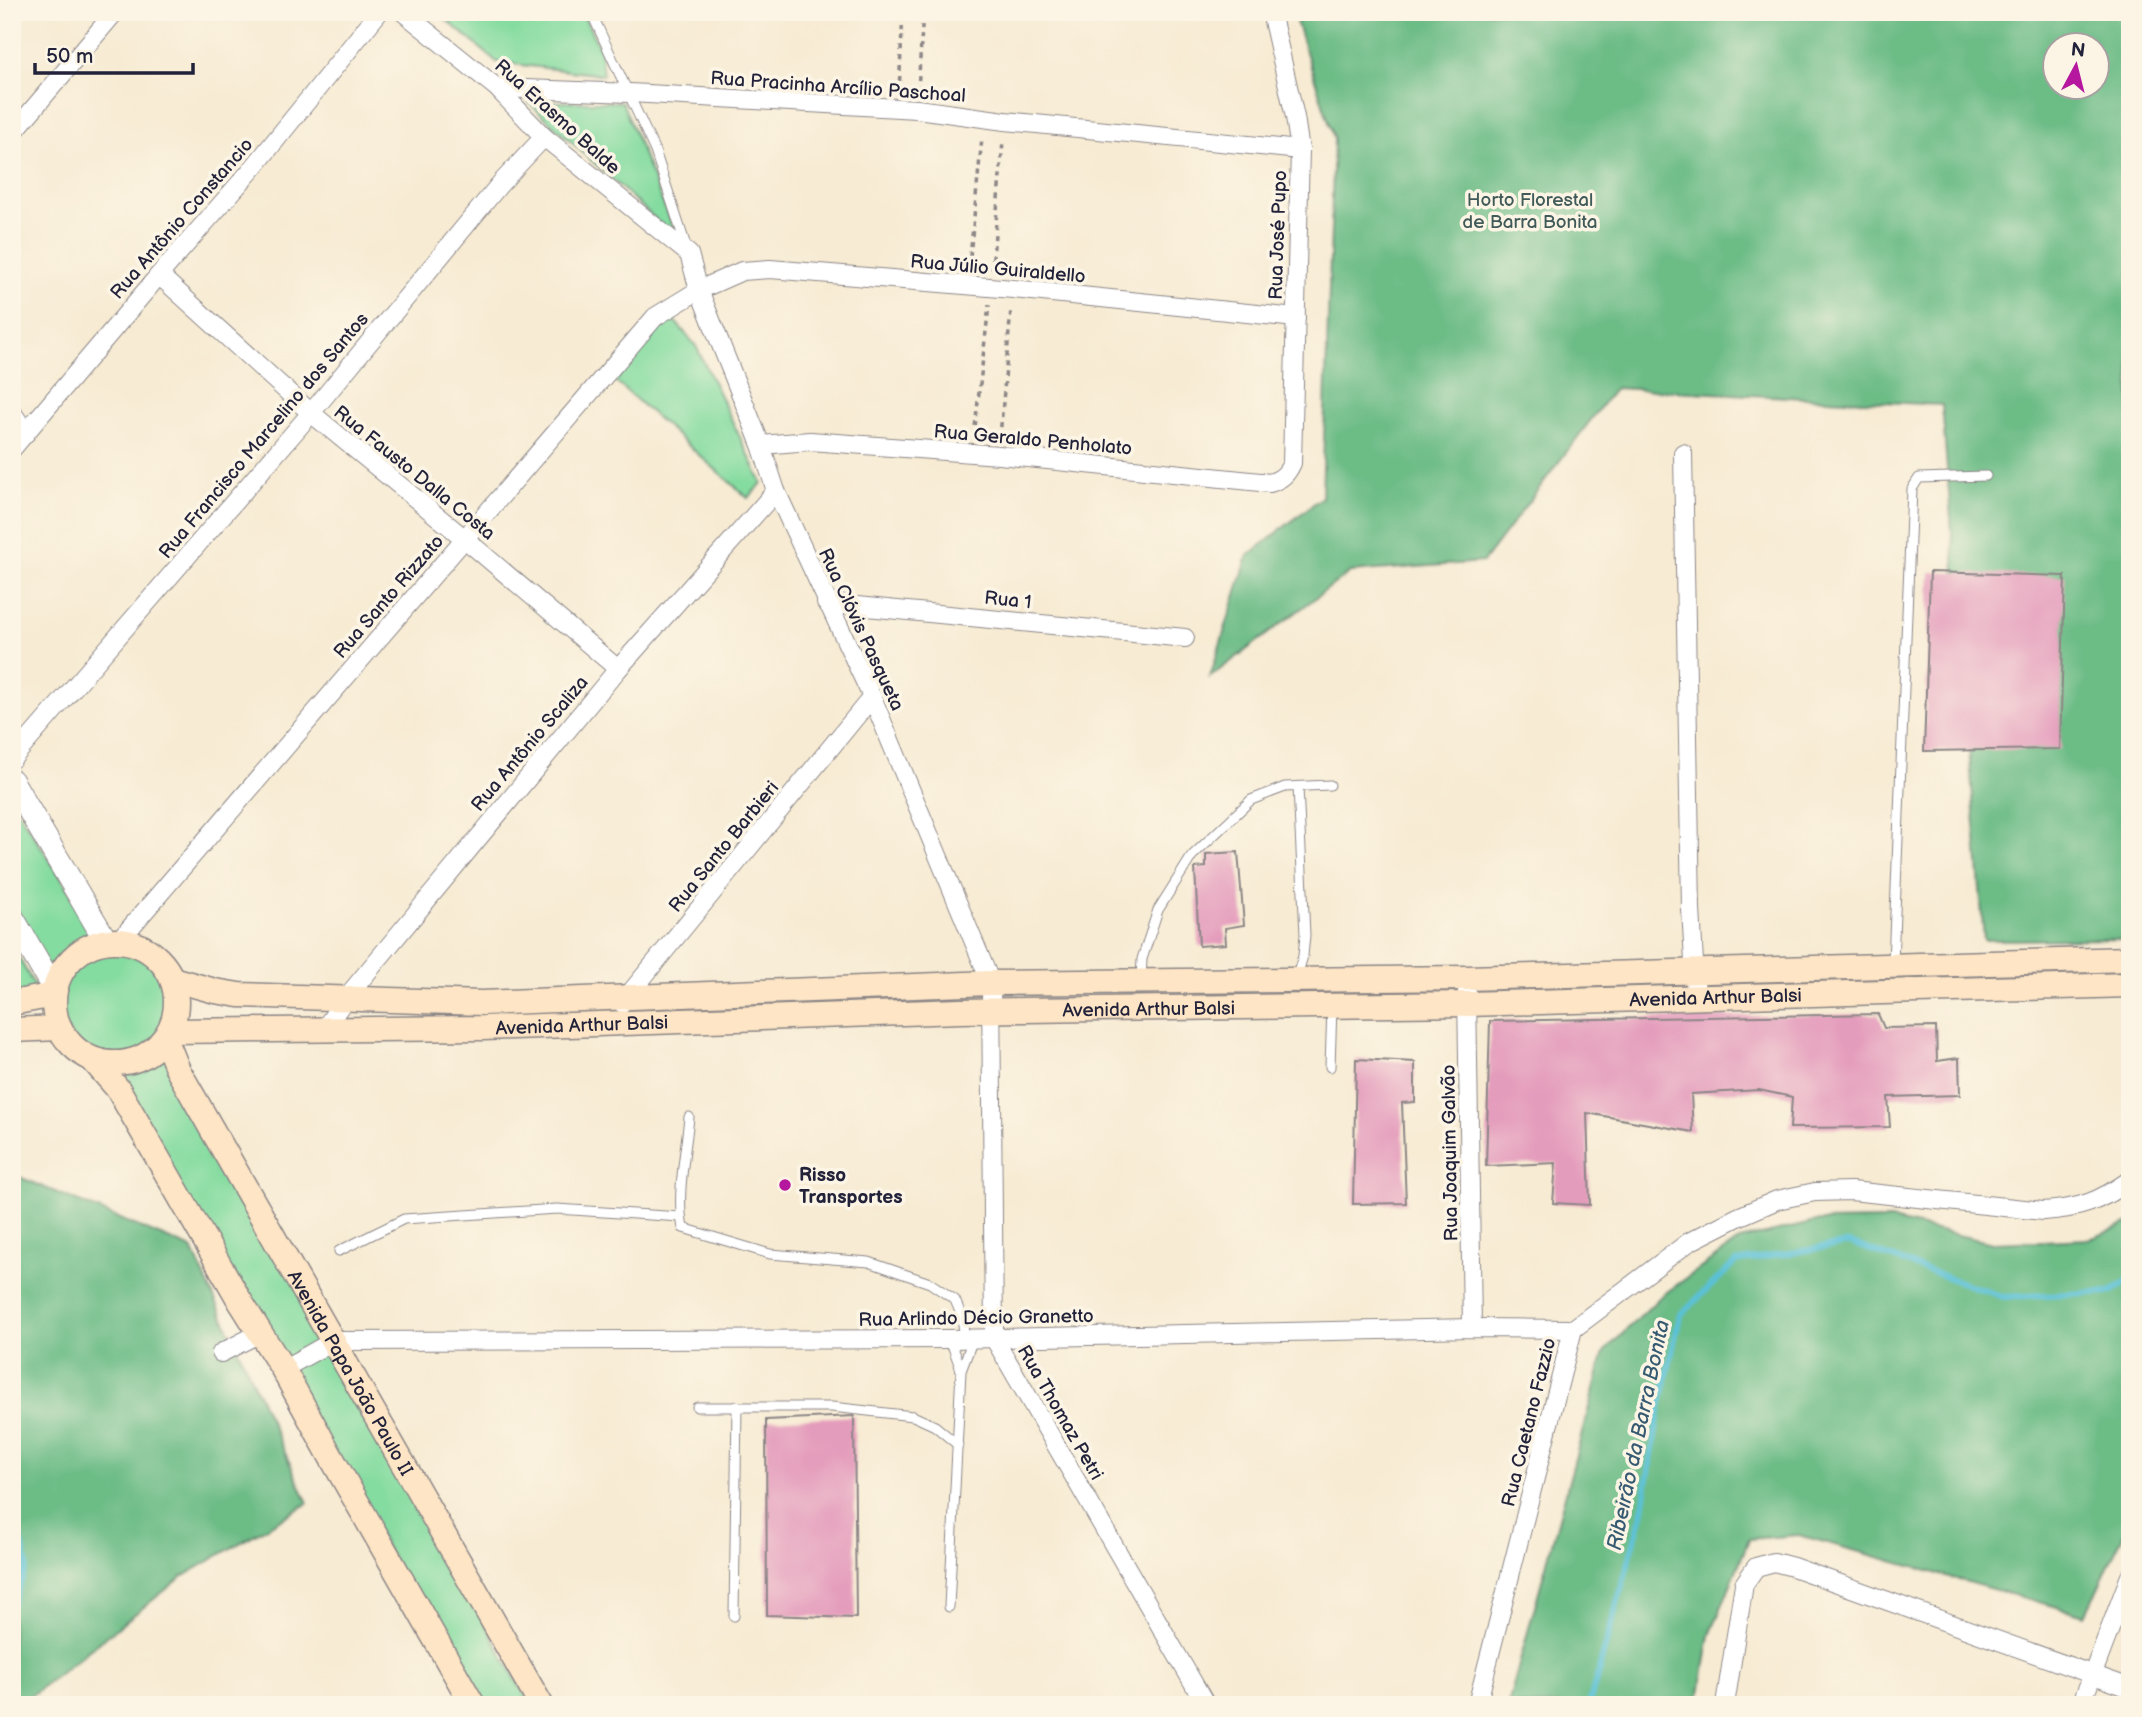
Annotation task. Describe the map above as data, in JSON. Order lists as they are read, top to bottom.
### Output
{
  "streets": {
    "main road": ["Avenida Arthur Balsi", "Avenida Papa João Paulo II"],
    "street": [
      "Rua Pracinha Arcílio Paschoal",
      "Rua Erasmo Balde",
      "Rua Antônio Constancio",
      "Rua José Pupo",
      "Rua Júlio Guiraldello",
      "Rua Francisco Marcelino dos Santos",
      "Rua Geraldo Penholato",
      "Rua Fausto Dalla Costa",
      "Rua Santo Rizzato",
      "Rua 1",
      "Rua Clóvis Pasqueta",
      "Rua Antônio Scaliza",
      "Rua Santo Barbieri",
      "Rua Joaquim Galvão",
      "Rua Arlindo Décio Granetto",
      "Rua Thomaz Petri",
      "Rua Caetano Fazzio"
    ]
  },
  "crossings": [
    ["Rua Pracinha Arcílio Paschoal", "Rua Erasmo Balde"],
    ["Rua Pracinha Arcílio Paschoal", "Rua José Pupo"],
    ["Rua Erasmo Balde", "Rua Francisco Marcelino dos Santos"],
    ["Rua Antônio Constancio", "Rua Fausto Dalla Costa"],
    ["Rua José Pupo", "Rua Júlio Guiraldello"],
    ["Rua José Pupo", "Rua Geraldo Penholato"],
    ["Rua Júlio Guiraldello", "Rua Santo Rizzato"],
    ["Rua Júlio Guiraldello", "Rua Clóvis Pasqueta"],
    ["Rua Francisco Marcelino dos Santos", "Rua Fausto Dalla Costa"],
    ["Rua Geraldo Penholato", "Rua Clóvis Pasqueta"],
    ["Rua Fausto Dalla Costa", "Rua Santo Rizzato"],
    ["Rua Fausto Dalla Costa", "Rua Antônio Scaliza"],
    ["Rua Santo Rizzato", "Rua Clóvis Pasqueta"],
    ["Rua Santo Rizzato", "Avenida Arthur Balsi"],
    ["Rua Santo Rizzato", "Avenida Papa João Paulo II"],
    ["Rua 1", "Rua Clóvis Pasqueta"],
    ["Rua Clóvis Pasqueta", "Rua Antônio Scaliza"],
    ["Rua Clóvis Pasqueta", "Rua Santo Barbieri"],
    ["Rua Clóvis Pasqueta", "Avenida Arthur Balsi"],
    ["Rua Clóvis Pasqueta", "Rua Thomaz Petri"],
    ["Rua Antônio Scaliza", "Avenida Arthur Balsi"],
    ["Rua Santo Barbieri", "Avenida Arthur Balsi"],
    ["Avenida Arthur Balsi", "Rua Joaquim Galvão"],
    ["Avenida Arthur Balsi", "Avenida Papa João Paulo II"],
    ["Avenida Arthur Balsi", "Rua Thomaz Petri"],
    ["Rua Joaquim Galvão", "Rua Arlindo Décio Granetto"],
    ["Rua Arlindo Décio Granetto", "Avenida Papa João Paulo II"],
    ["Rua Arlindo Décio Granetto", "Rua Thomaz Petri"],
    ["Rua Arlindo Décio Granetto", "Rua Caetano Fazzio"]
  ],
  "water": ["Ribeirão da Barra Bonita"],
  "parks": ["Horto Florestal de Barra Bonita"],
  "places": ["Risso Transportes"],
  "scale_bar": "50 m",
  "north": "top"
}
